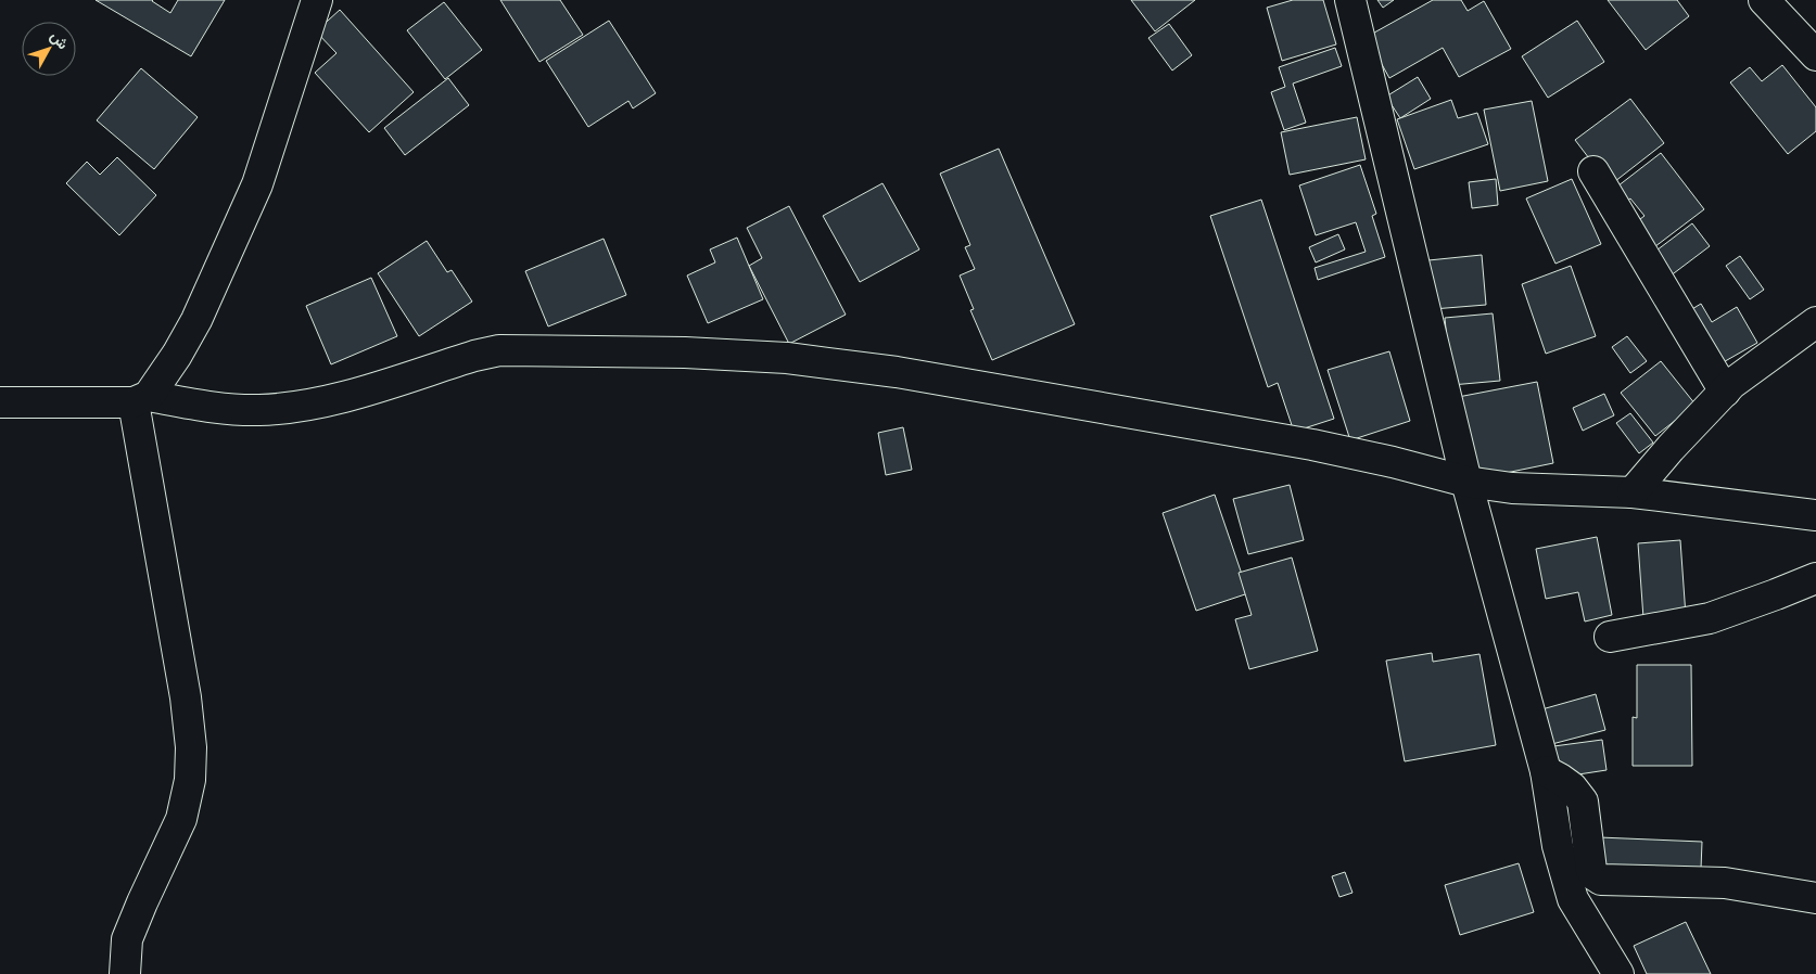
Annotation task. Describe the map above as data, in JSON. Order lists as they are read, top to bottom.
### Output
{
  "north": "top right"
}
